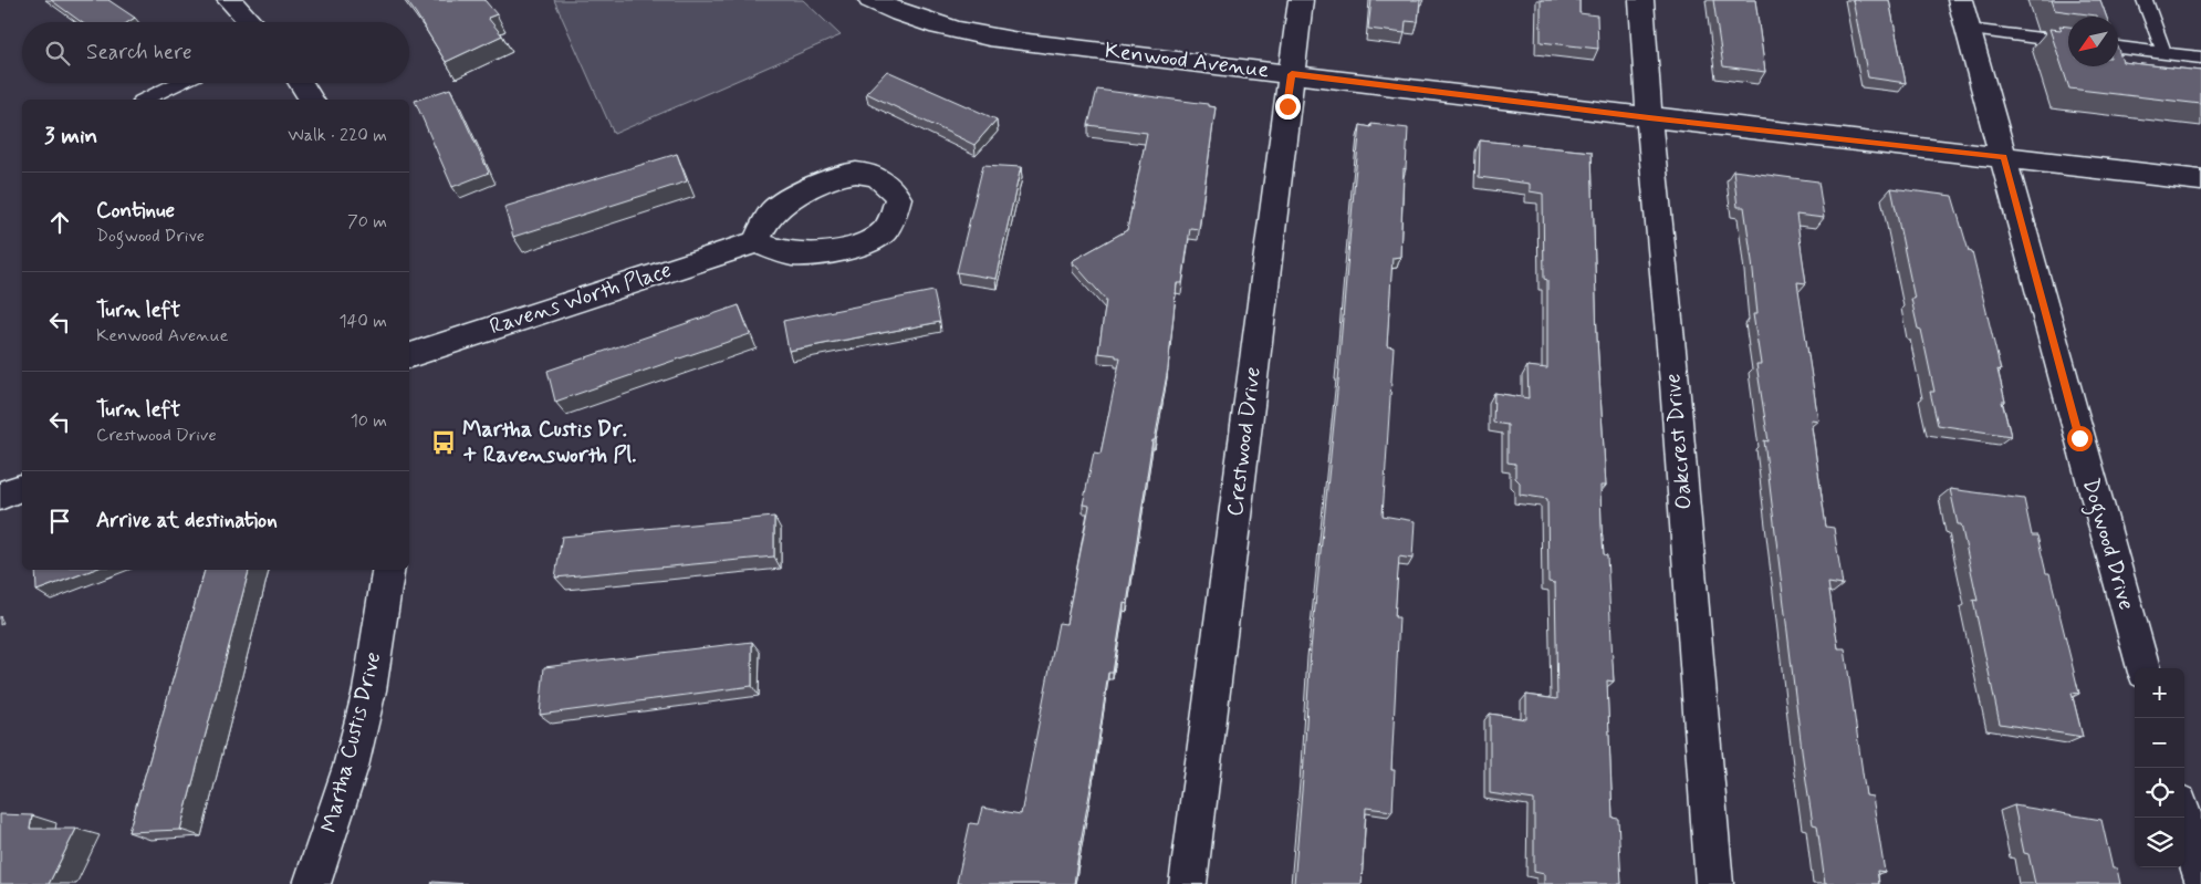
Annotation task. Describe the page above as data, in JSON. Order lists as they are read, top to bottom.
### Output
{
  "streets": {
    "street": [
      "Kenwood Avenue",
      "Ravens Worth Place",
      "Crestwood Drive",
      "Oakcrest Drive",
      "Dogwood Drive",
      "Martha Custis Drive"
    ]
  },
  "crossings": [
    ["Kenwood Avenue", "Crestwood Drive"],
    ["Kenwood Avenue", "Oakcrest Drive"],
    ["Kenwood Avenue", "Dogwood Drive"]
  ],
  "places": {
    "bus stop": ["Martha Custis Dr. + Ravensworth Pl."]
  },
  "north": "bottom left",
  "page": {
    "search": "Search here",
    "heading": ["3 min", "Walk · 220 m"],
    "list": [
      ["Continue", "Dogwood Drive", "70 m"],
      ["Turn left", "Kenwood Avenue", "140 m"],
      ["Turn left", "Crestwood Drive", "10 m"],
      "Arrive at destination"
    ],
    "map_buttons": ["+", "−"]
  }
}
